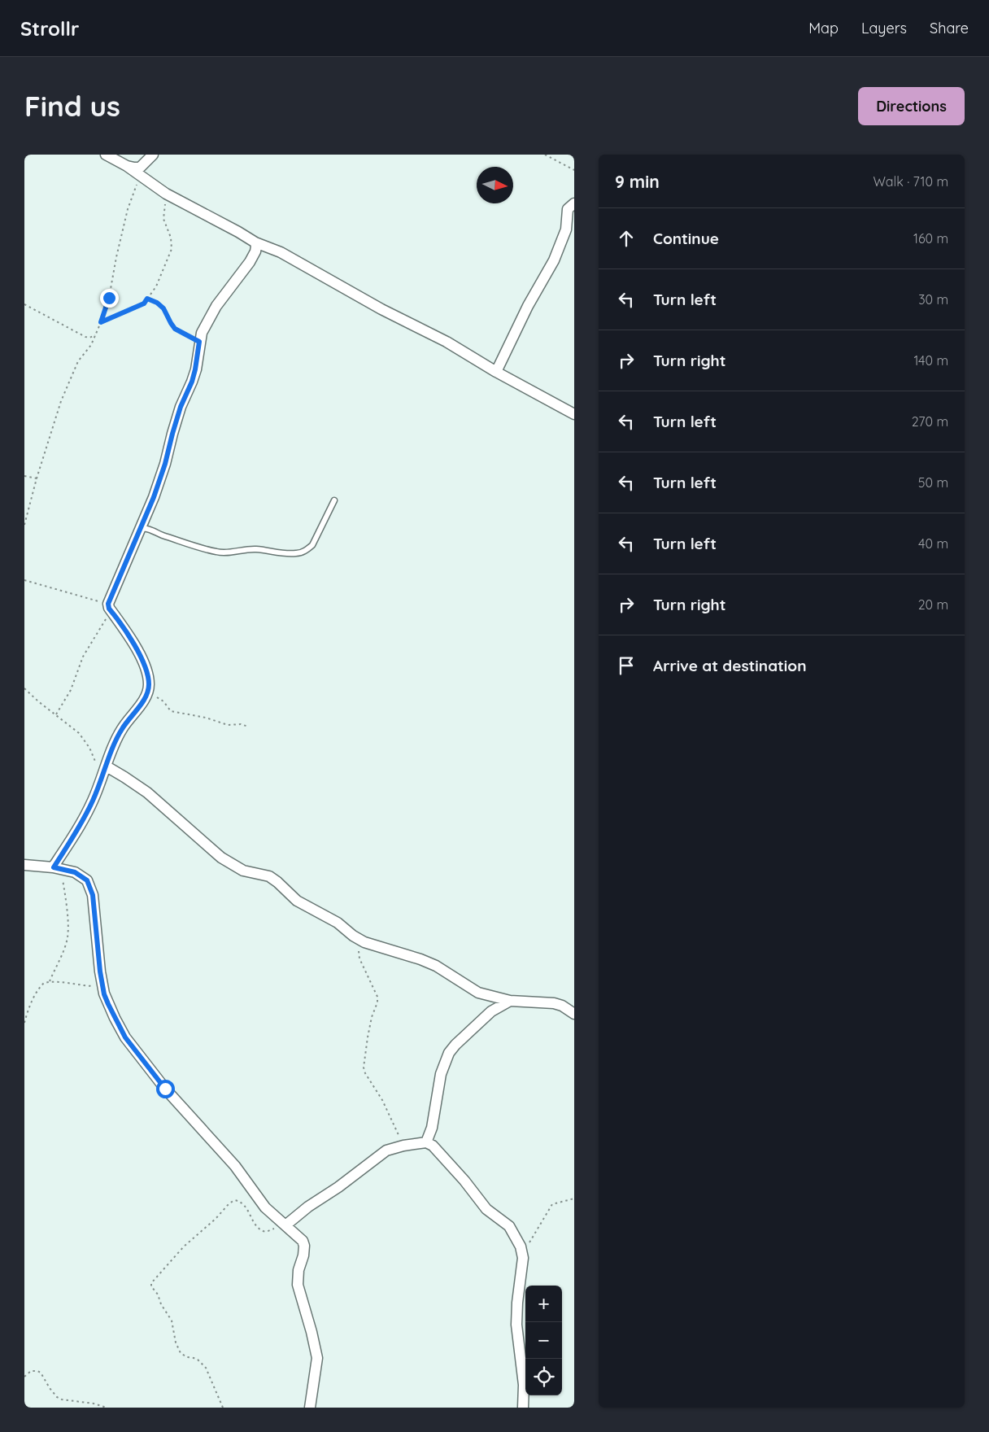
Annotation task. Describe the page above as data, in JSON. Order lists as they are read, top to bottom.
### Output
{
  "north": "right",
  "page": {
    "header": "Strollr",
    "nav": ["Map", "Layers", "Share"],
    "buttons": "Directions",
    "title": "Find us",
    "heading": ["9 min", "Walk · 710 m"],
    "list": [
      ["Continue", "160 m"],
      ["Turn left", "30 m"],
      ["Turn right", "140 m"],
      ["Turn left", "270 m"],
      ["Turn left", "50 m"],
      ["Turn left", "40 m"],
      ["Turn right", "20 m"],
      "Arrive at destination"
    ],
    "map_buttons": ["+", "−"]
  }
}
